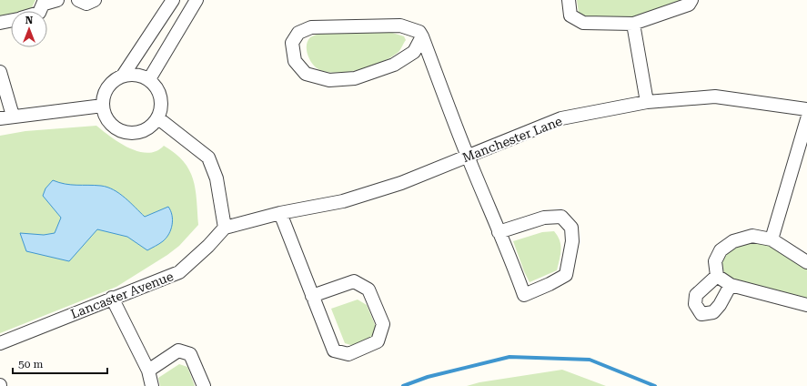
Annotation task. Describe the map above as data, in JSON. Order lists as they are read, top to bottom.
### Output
{
  "streets": {
    "street": ["Manchester Lane", "Lancaster Avenue"]
  },
  "crossings": [
    ["Manchester Lane", "Lancaster Avenue"]
  ],
  "scale_bar": "50 m",
  "north": "top"
}
